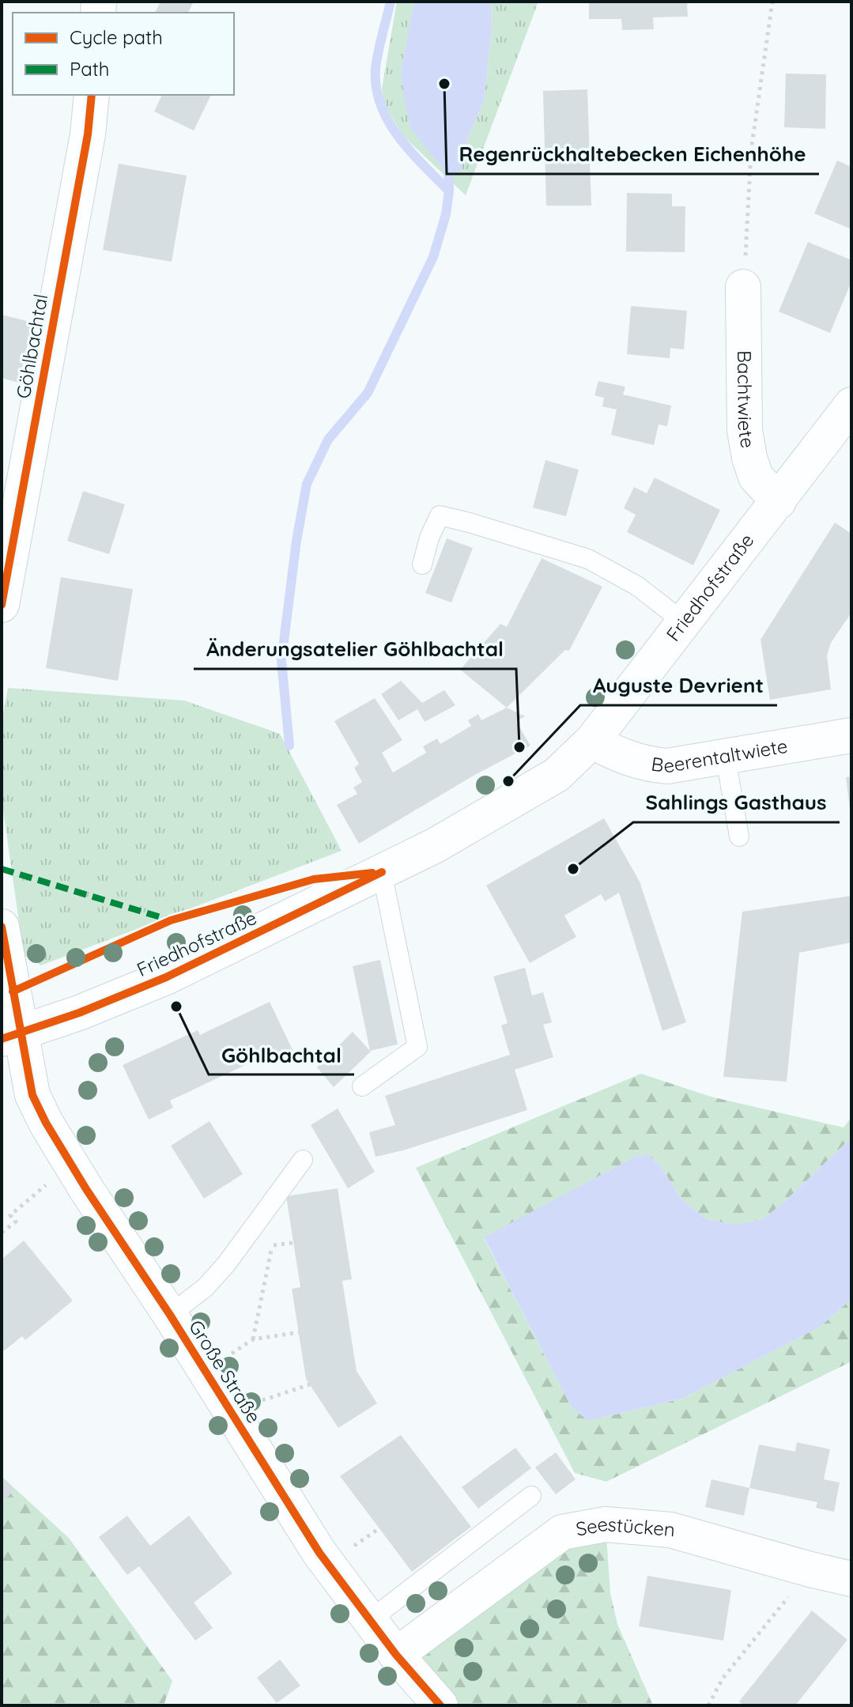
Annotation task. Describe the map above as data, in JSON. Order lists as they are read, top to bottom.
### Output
{
  "streets": {
    "street": [
      "Göhlbachtal",
      "Bachtwiete",
      "Friedhofstraße",
      "Beerentaltwiete",
      "Große Straße",
      "Seestücken"
    ]
  },
  "crossings": [
    ["Bachtwiete", "Friedhofstraße"],
    ["Friedhofstraße", "Beerentaltwiete"],
    ["Friedhofstraße", "Große Straße"],
    ["Große Straße", "Seestücken"]
  ],
  "places": [
    "Regenrückhaltebecken Eichenhöhe",
    "Änderungsatelier Göhlbachtal",
    "Auguste Devrient",
    "Sahlings Gasthaus",
    "Göhlbachtal"
  ],
  "legend": ["Cycle path", "Path"]
}
